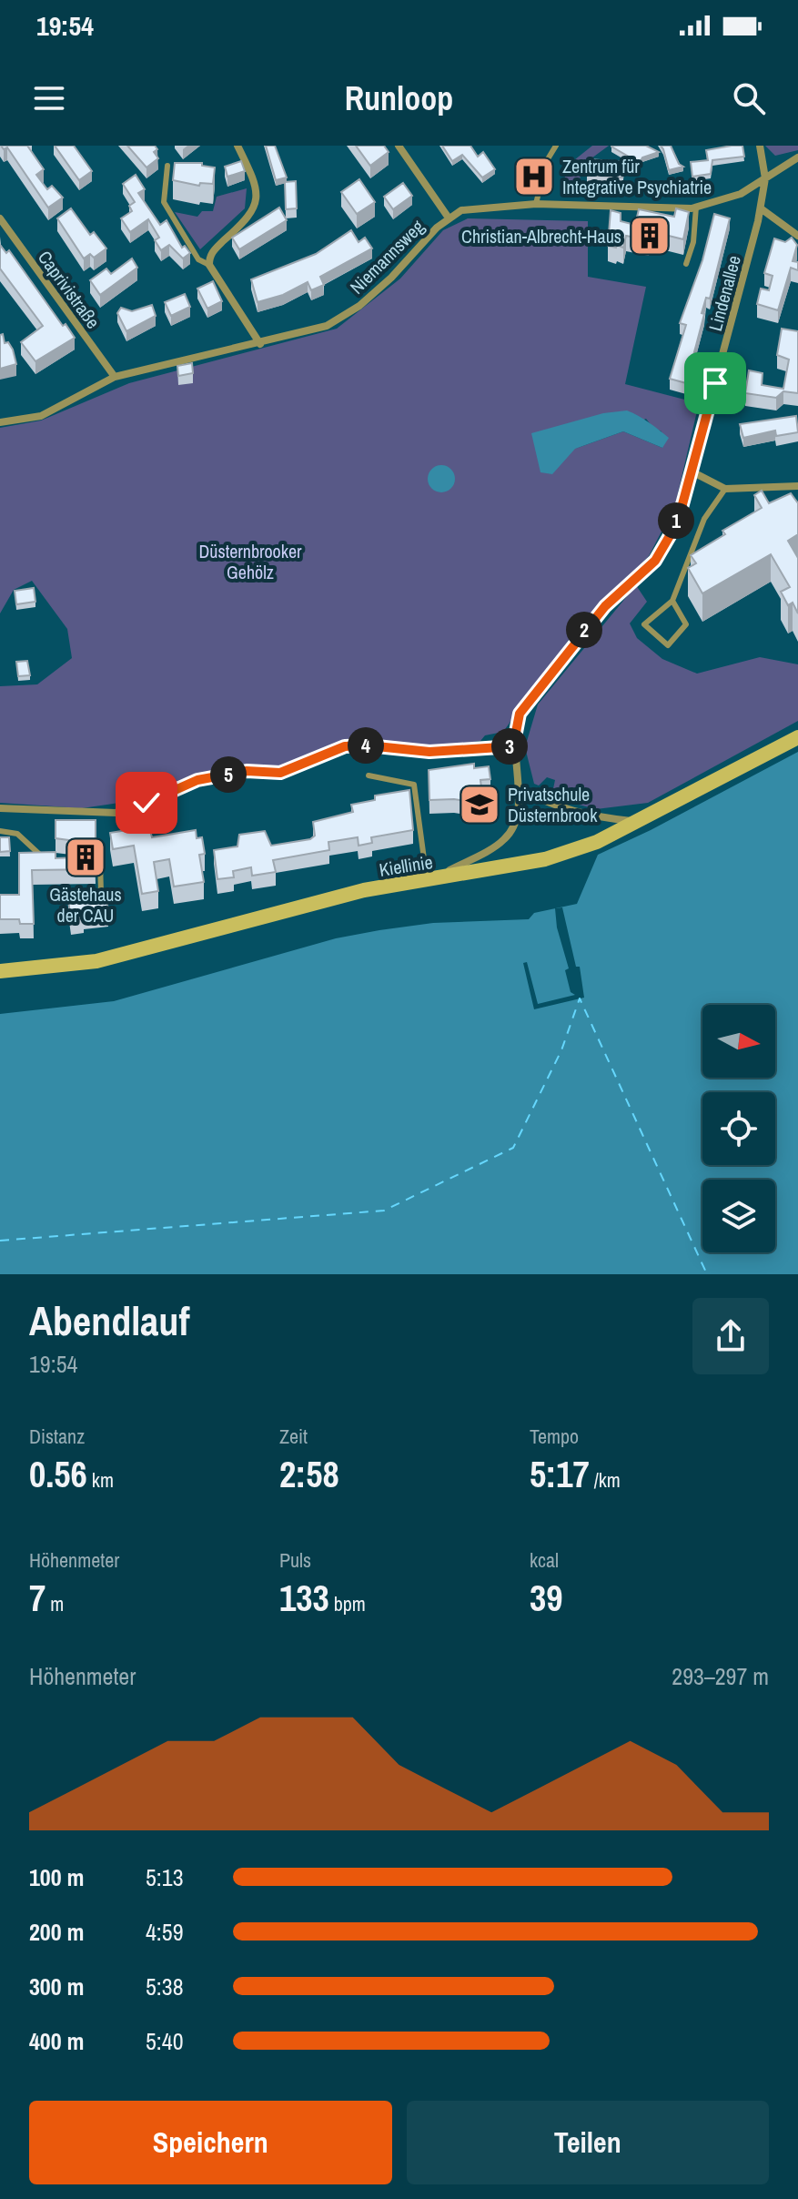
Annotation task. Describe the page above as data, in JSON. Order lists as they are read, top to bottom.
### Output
{
  "streets": {
    "street": [
      "Niemannsweg",
      "Caprivistraße",
      "Lindenallee",
      "Kiellinie"
    ]
  },
  "crossings": [
    ["Niemannsweg", "Caprivistraße"],
    ["Niemannsweg", "Lindenallee"],
    ["Lindenallee", "Kiellinie"]
  ],
  "parks": ["Düsternbrooker Gehölz"],
  "places": {
    "hospital": ["Zentrum für Integrative Psychiatrie"],
    "building": ["Christian-Albrecht-Haus", "Gästehaus der CAU"],
    "school or university": ["Privatschule Düsternbrook"]
  },
  "north": "right",
  "page": {
    "status": "19:54",
    "header": "Runloop",
    "pins": [
      "1",
      "2",
      "4",
      "3",
      "5"
    ],
    "heading": ["Abendlauf", "19:54"],
    "stats": [
      ["Distanz", "0.56 km"],
      ["Zeit", "2:58"],
      ["Tempo", "5:17 /km"],
      ["Höhenmeter", "7 m"],
      ["Puls", "133 bpm"],
      ["kcal", "39"]
    ],
    "chart": ["Höhenmeter", "293–297 m"],
    "list": [
      {
        "name": "100 m",
        "note": "5:13"
      },
      {
        "name": "200 m",
        "note": "4:59"
      },
      {
        "name": "300 m",
        "note": "5:38"
      },
      {
        "name": "400 m",
        "note": "5:40"
      }
    ],
    "buttons": ["Speichern", "Teilen"]
  }
}
